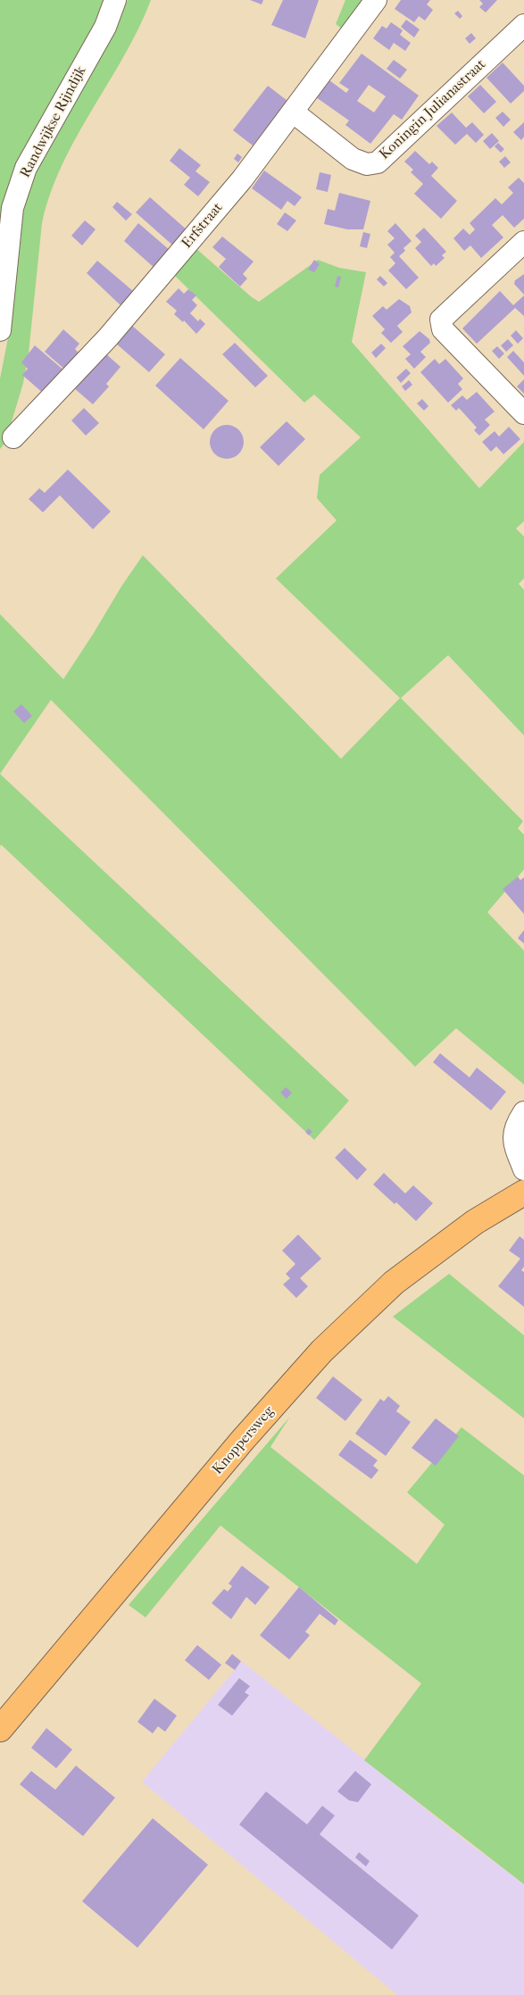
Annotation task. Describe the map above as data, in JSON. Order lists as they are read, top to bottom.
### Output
{
  "streets": {
    "main road": ["Knoppersweg"],
    "street": ["Koningin Julianastraat", "Randwijkse Rijndijk", "Erfstraat"]
  },
  "crossings": [
    ["Koningin Julianastraat", "Erfstraat"]
  ]
}
